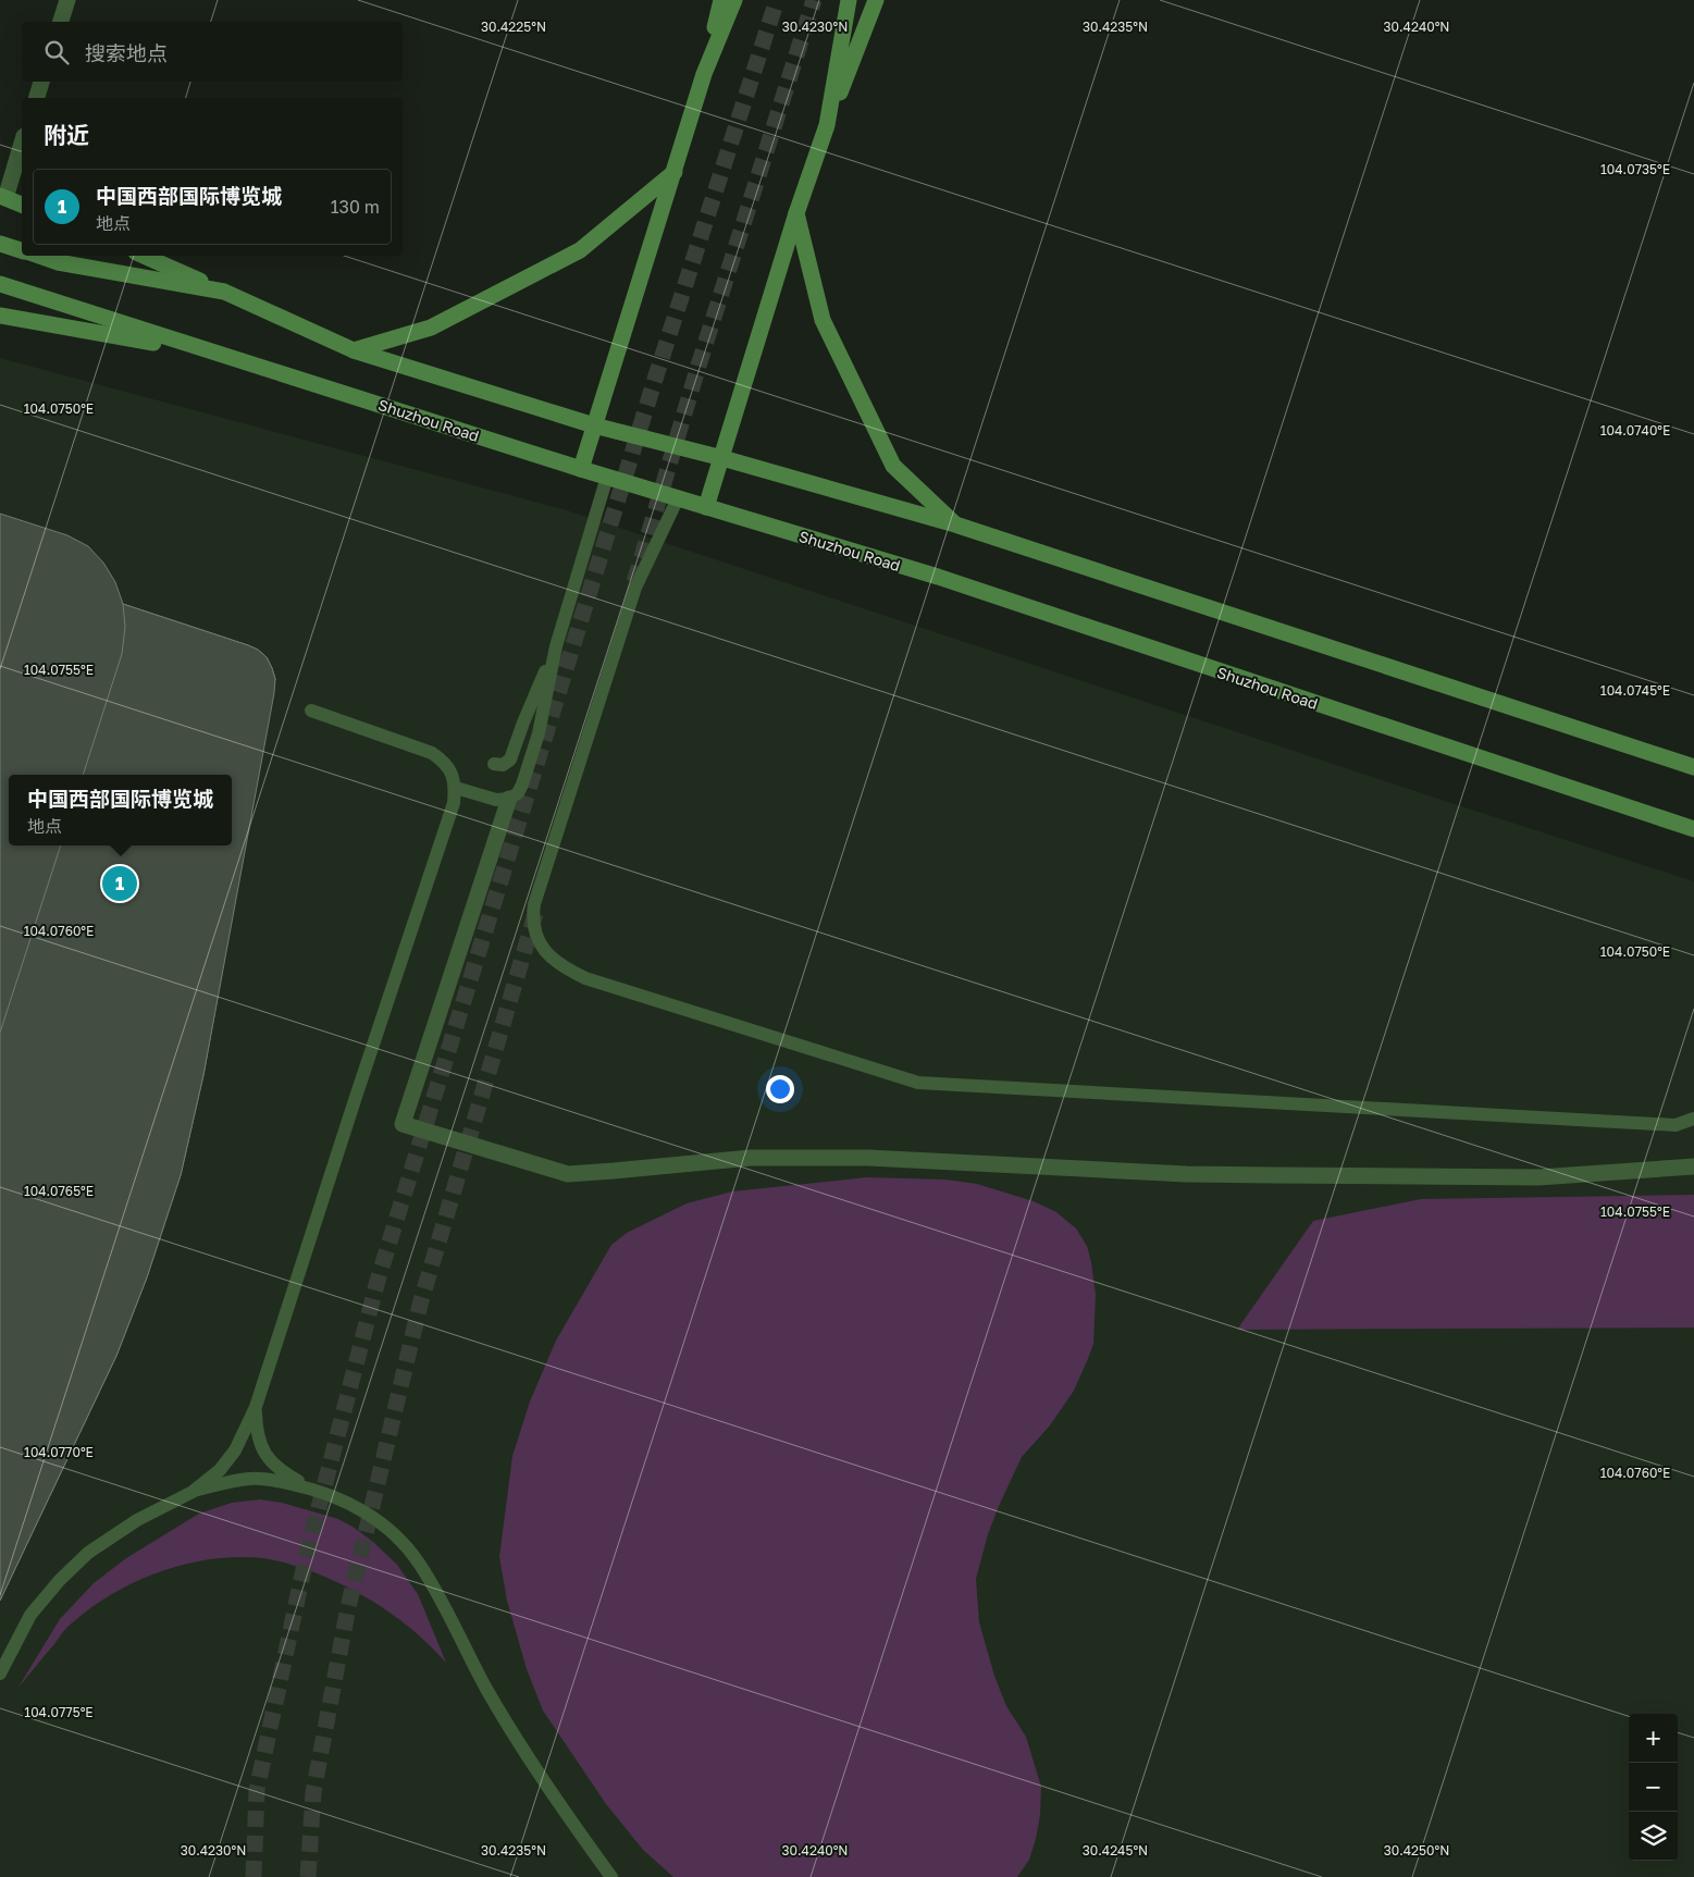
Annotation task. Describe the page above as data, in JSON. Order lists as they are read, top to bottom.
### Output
{
  "streets": {
    "main road": ["Shuzhou Road"]
  },
  "page": {
    "search": "搜索地点",
    "heading": "附近",
    "list": [
      {
        "mark": "1",
        "name": "中国西部国际博览城",
        "note": "地点",
        "value": "130 m"
      }
    ],
    "popup": ["中国西部国际博览城", "地点"],
    "pins": "1",
    "map_buttons": ["+", "−"]
  },
  "coordinates": [
    "30.4225°N",
    "30.4230°N",
    "30.4235°N",
    "30.4240°N",
    "104.0735°E",
    "104.0750°E",
    "104.0740°E",
    "104.0755°E",
    "104.0745°E",
    "104.0760°E",
    "104.0765°E",
    "104.0770°E",
    "104.0775°E",
    "30.4245°N",
    "30.4250°N"
  ]
}
